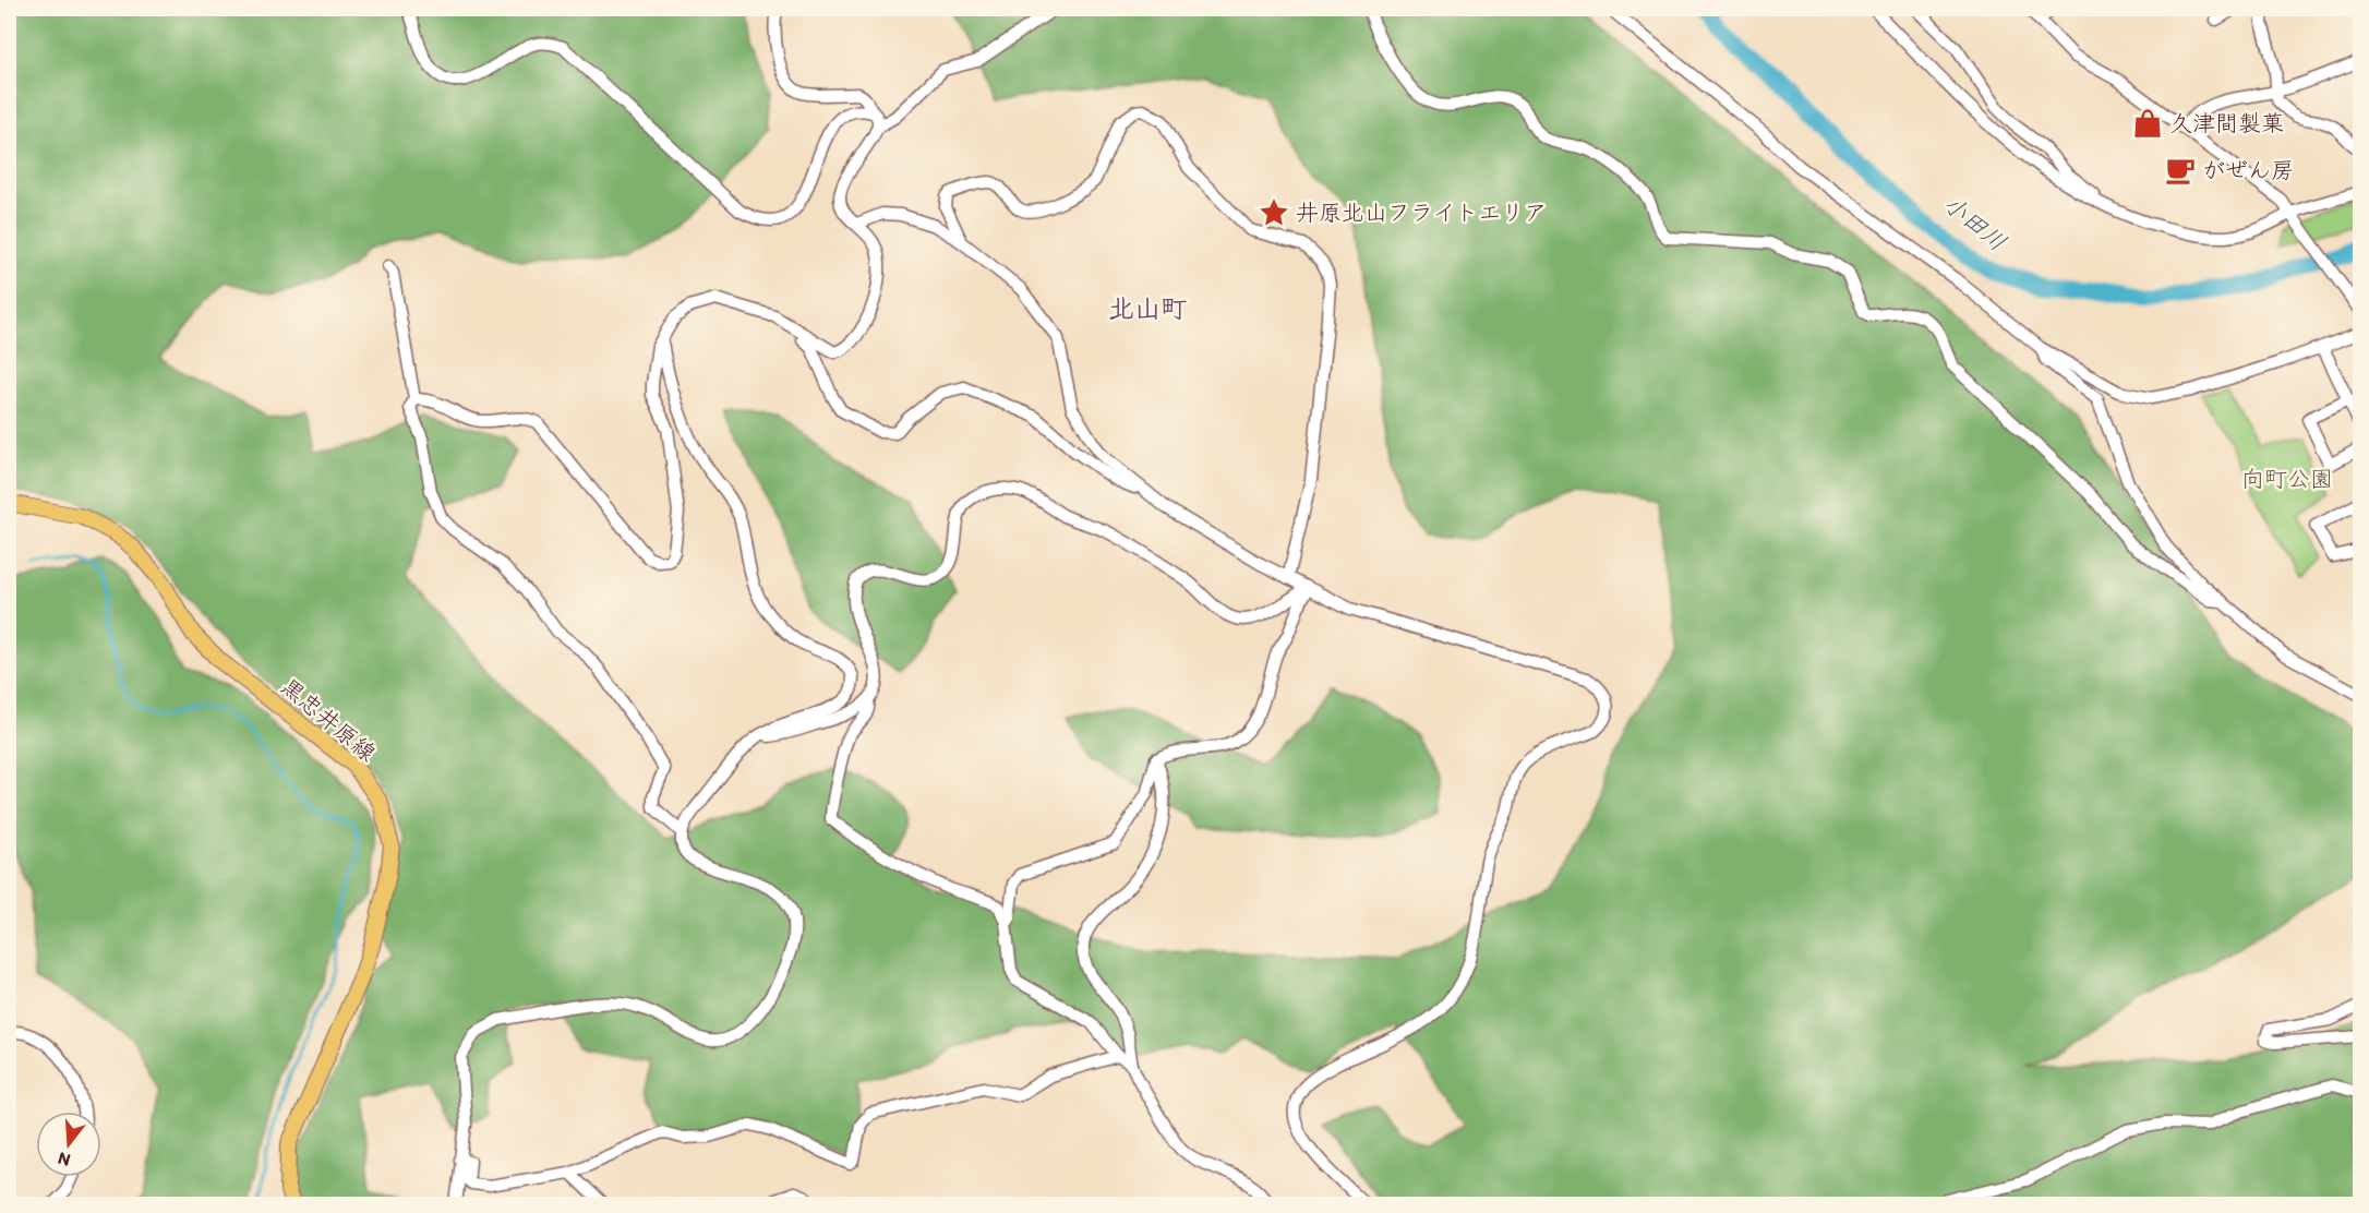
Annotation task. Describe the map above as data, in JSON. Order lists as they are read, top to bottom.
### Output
{
  "streets": {
    "main road": ["黒忠井原線"]
  },
  "districts": ["北山町"],
  "water": ["小田川"],
  "parks": ["向町公園"],
  "places": {
    "shop": ["久津間製菓"],
    "cafe": ["がぜん房"],
    "place": ["井原北山フライトエリア"]
  },
  "north": "bottom"
}
